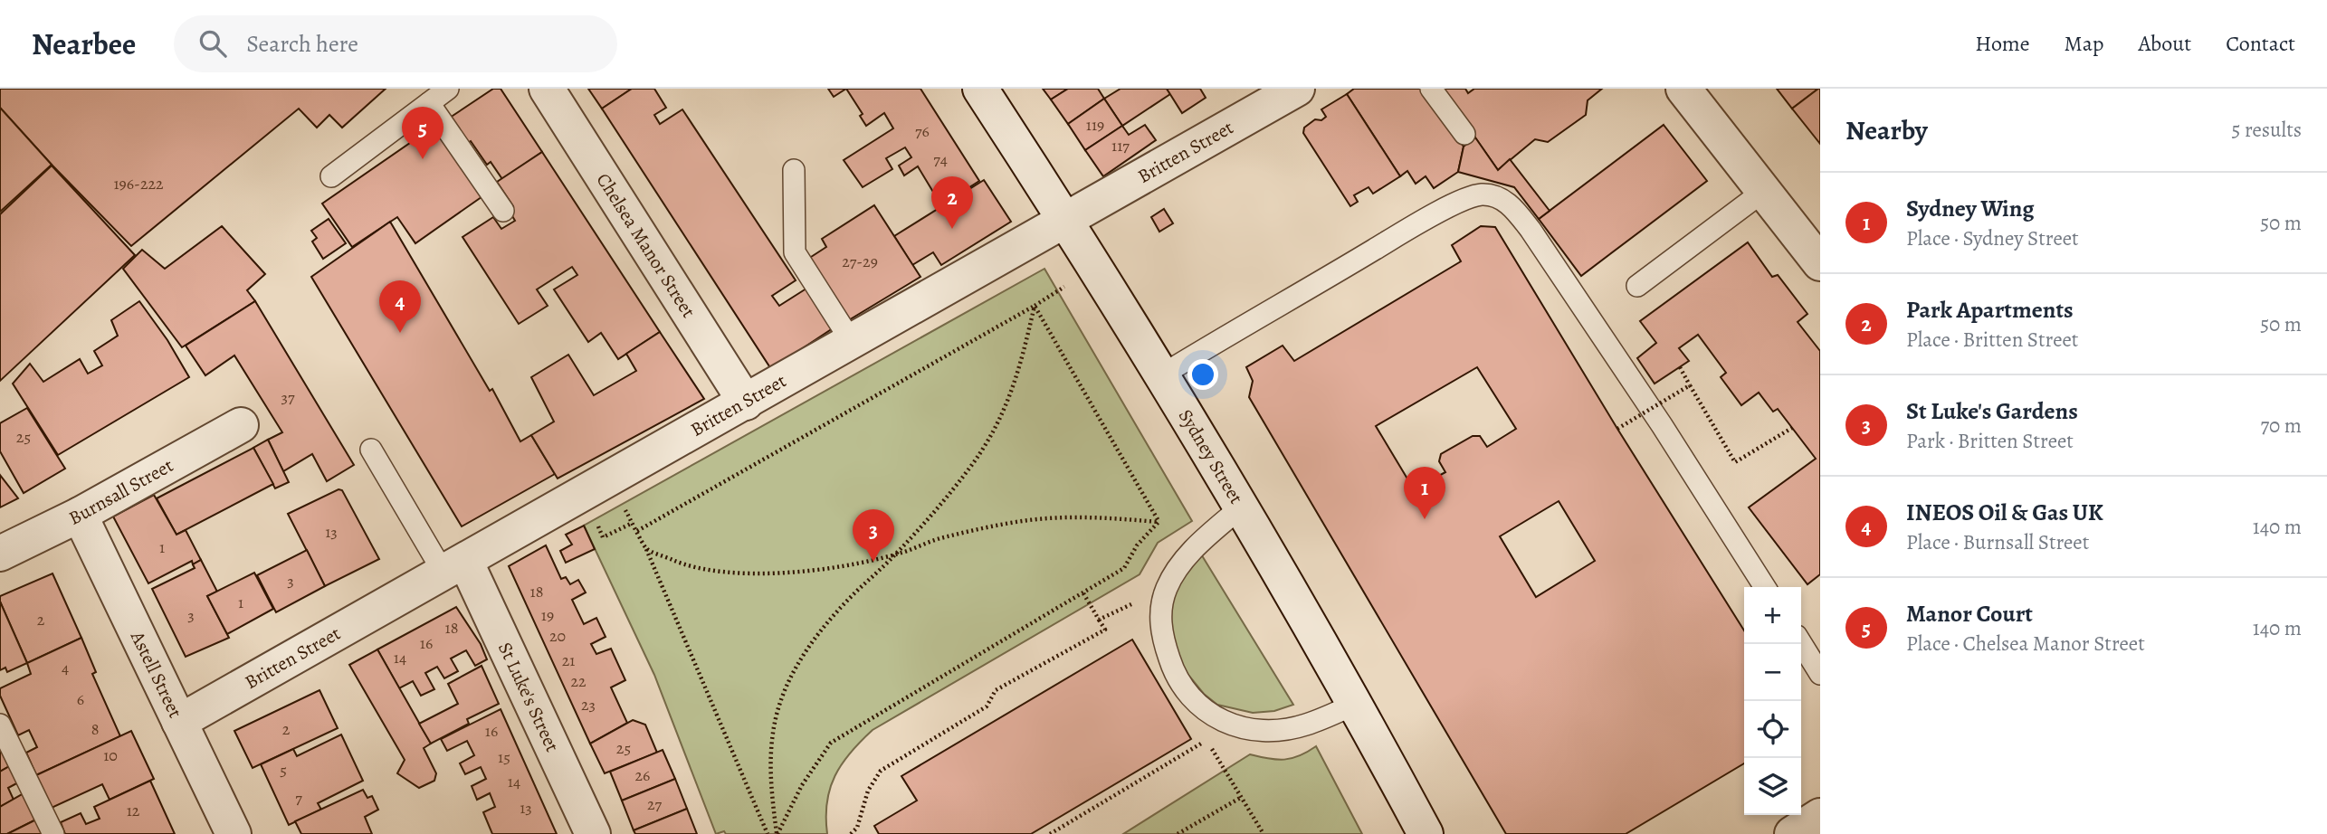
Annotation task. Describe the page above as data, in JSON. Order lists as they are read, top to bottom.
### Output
{
  "streets": {
    "street": [
      "Britten Street",
      "Chelsea Manor Street",
      "Sydney Street",
      "Burnsall Street",
      "Astell Street",
      "St Luke's Street"
    ]
  },
  "crossings": [
    ["Britten Street", "Chelsea Manor Street"],
    ["Britten Street", "Sydney Street"],
    ["Britten Street", "Astell Street"],
    ["Britten Street", "St Luke's Street"],
    ["Burnsall Street", "Astell Street"]
  ],
  "house_numbers": [
    "119",
    "76",
    "117",
    "74",
    "196-222",
    "27-29",
    "37",
    "25",
    "13",
    "1",
    "3",
    "18",
    "1",
    "3",
    "19",
    "2",
    "18",
    "20",
    "16",
    "14",
    "21",
    "4",
    "22",
    "6",
    "23",
    "8",
    "2",
    "16",
    "25",
    "10",
    "15",
    "5",
    "26",
    "14",
    "7",
    "27",
    "13",
    "12"
  ],
  "page": {
    "header": "Nearbee",
    "search": "Search here",
    "nav": [
      "Home",
      "Map",
      "About",
      "Contact"
    ],
    "heading": ["Nearby", "5 results"],
    "pins": [
      "5",
      "2",
      "4",
      "1",
      "3"
    ],
    "list": [
      {
        "mark": "1",
        "name": "Sydney Wing",
        "note": "Place · Sydney Street",
        "value": "50 m"
      },
      {
        "mark": "2",
        "name": "Park Apartments",
        "note": "Place · Britten Street",
        "value": "50 m"
      },
      {
        "mark": "3",
        "name": "St Luke's Gardens",
        "note": "Park · Britten Street",
        "value": "70 m"
      },
      {
        "mark": "4",
        "name": "INEOS Oil & Gas UK",
        "note": "Place · Burnsall Street",
        "value": "140 m"
      },
      {
        "mark": "5",
        "name": "Manor Court",
        "note": "Place · Chelsea Manor Street",
        "value": "140 m"
      }
    ],
    "map_buttons": ["+", "−"]
  }
}
